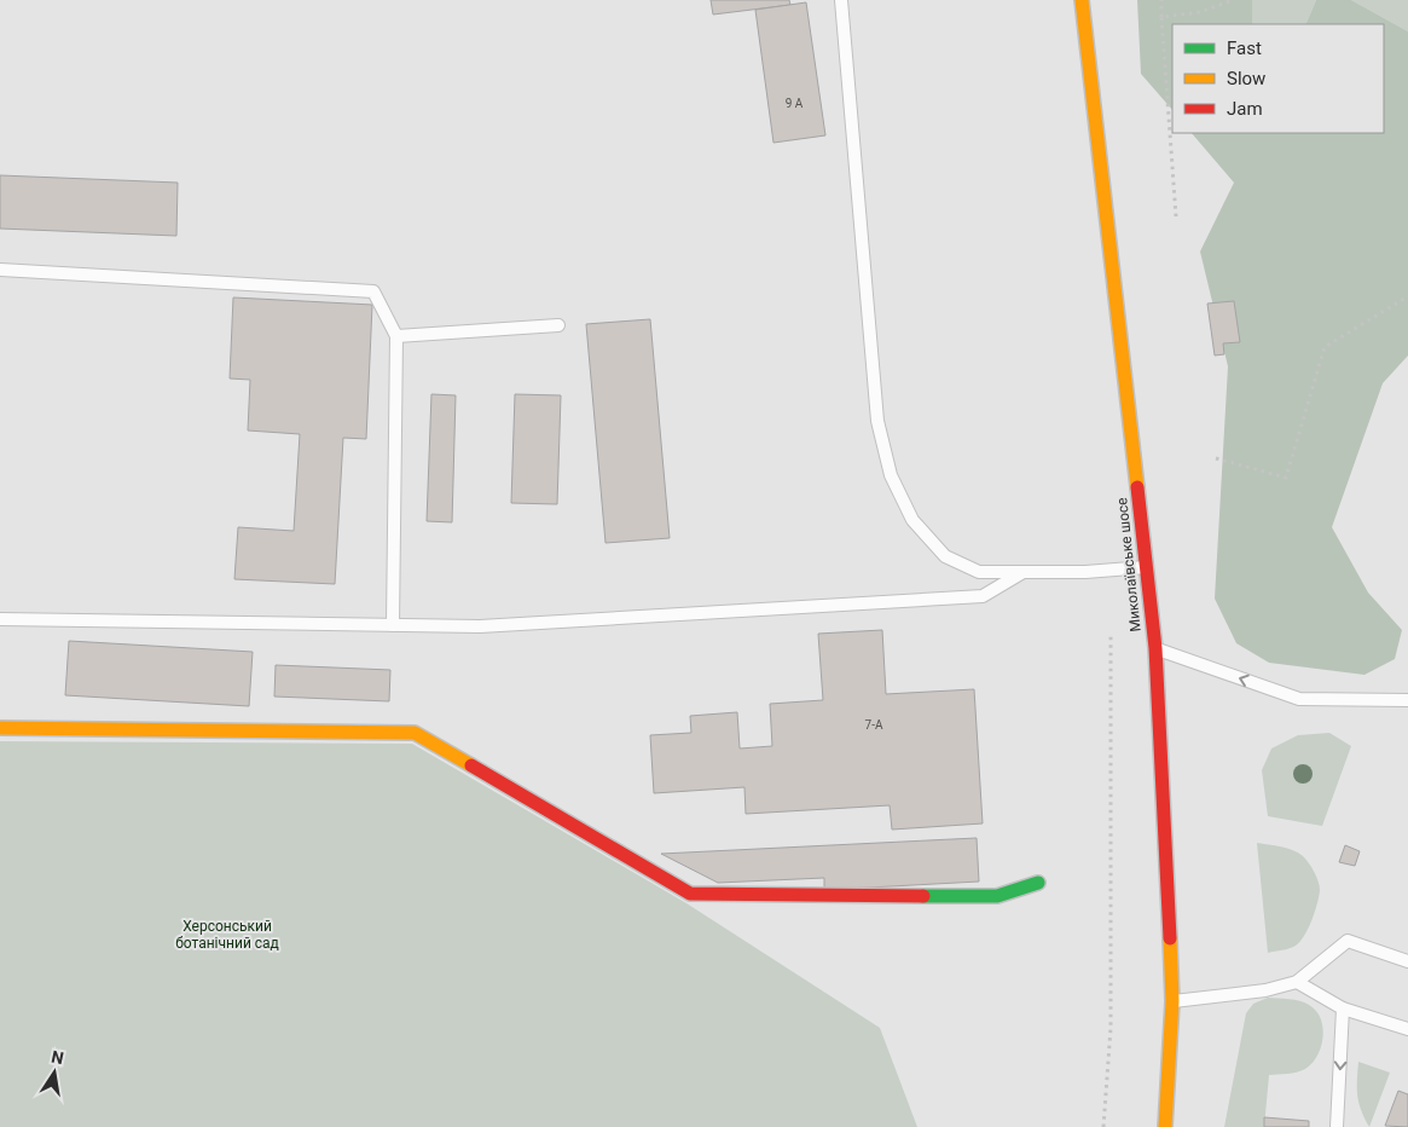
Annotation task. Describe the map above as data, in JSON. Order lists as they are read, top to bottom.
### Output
{
  "streets": {
    "main road": ["Миколаївське шосе"]
  },
  "parks": ["Херсонський ботанічний сад"],
  "house_numbers": ["9 А", "7-А"],
  "legend": ["Fast", "Slow", "Jam"],
  "north": "top"
}
